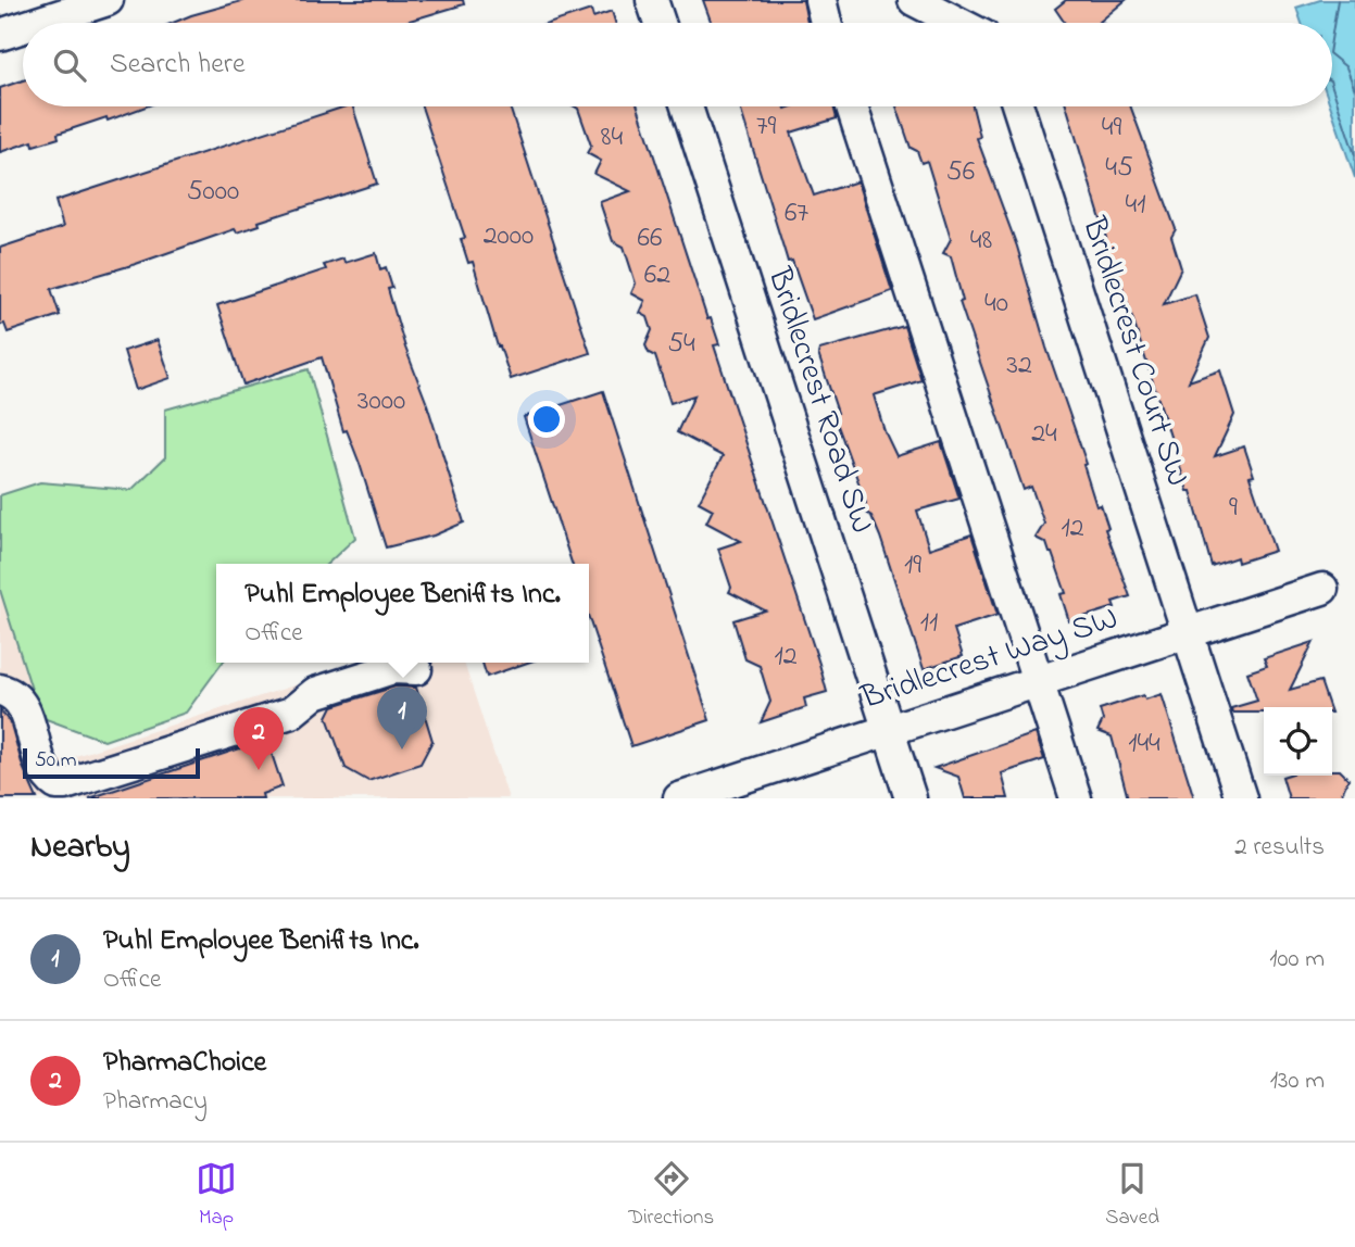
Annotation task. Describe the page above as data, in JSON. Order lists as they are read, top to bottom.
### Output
{
  "streets": {
    "street": ["Bridlecrest Court SW", "Bridlecrest Road SW", "Bridlecrest Way SW"]
  },
  "crossings": [
    ["Bridlecrest Court SW", "Bridlecrest Way SW"],
    ["Bridlecrest Road SW", "Bridlecrest Way SW"]
  ],
  "house_numbers": [
    "79",
    "49",
    "84",
    "45",
    "56",
    "5000",
    "41",
    "67",
    "2000",
    "66",
    "48",
    "62",
    "40",
    "54",
    "32",
    "3000",
    "24",
    "9",
    "12",
    "19",
    "11",
    "12",
    "144"
  ],
  "scale_bar": "50 m",
  "page": {
    "search": "Search here",
    "popup": ["Puhl Employee Benifits Inc.", "Office"],
    "pins": ["1", "2"],
    "scale": "50 m",
    "heading": ["Nearby", "2 results"],
    "list": [
      {
        "mark": "1",
        "name": "Puhl Employee Benifits Inc.",
        "note": "Office",
        "value": "100 m"
      },
      {
        "mark": "2",
        "name": "PharmaChoice",
        "note": "Pharmacy",
        "value": "130 m"
      }
    ],
    "nav": ["Map", "Directions", "Saved"]
  }
}
